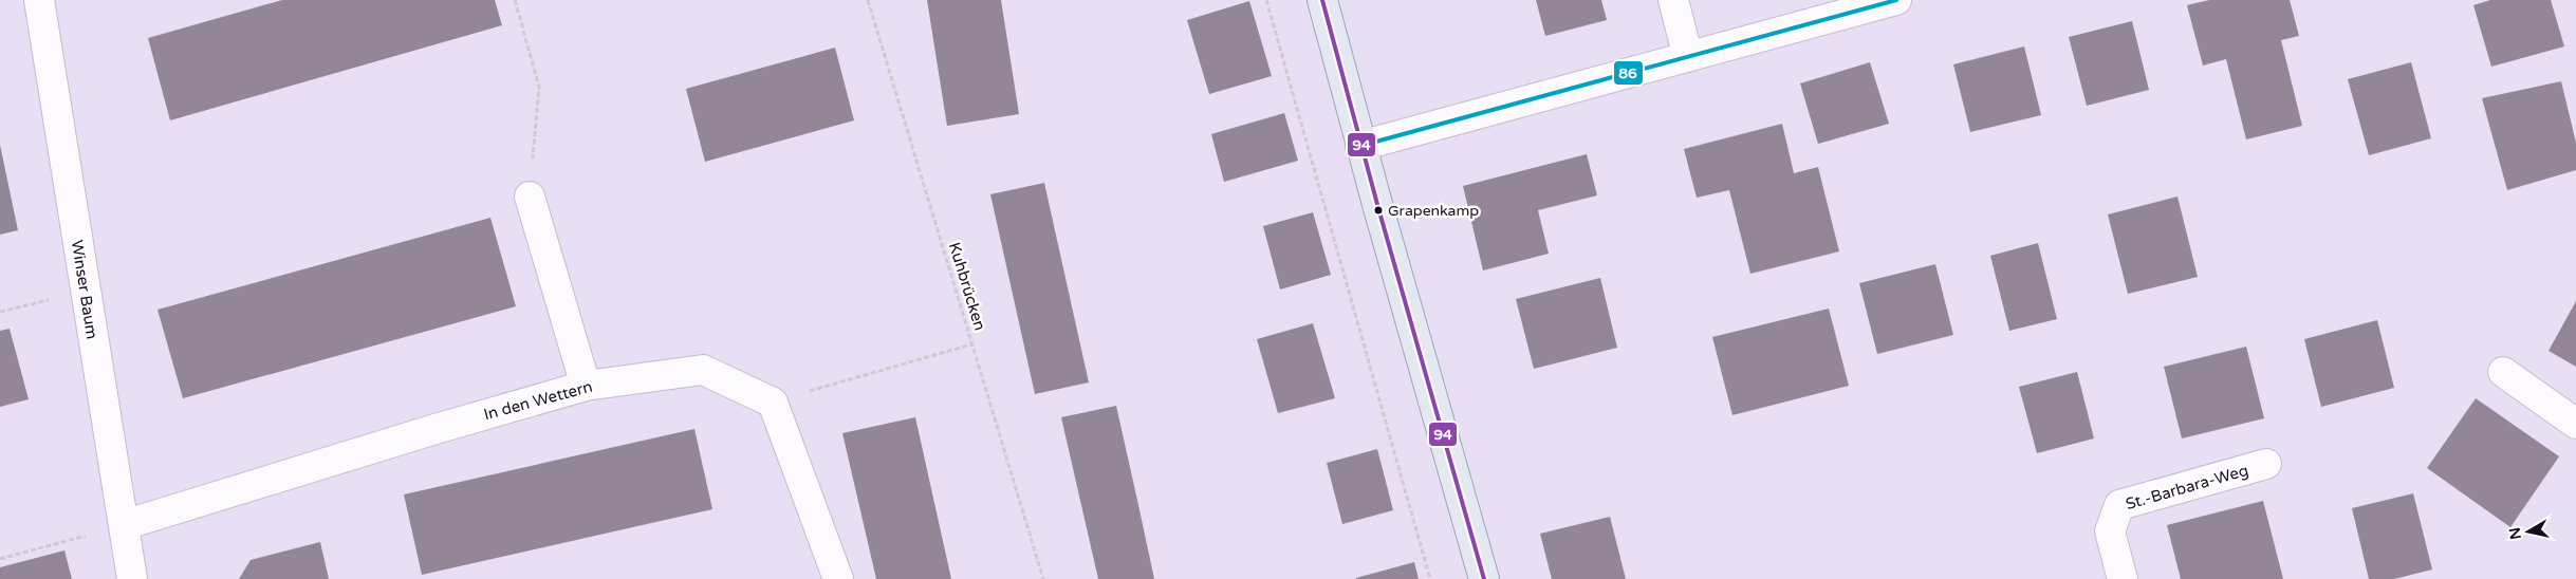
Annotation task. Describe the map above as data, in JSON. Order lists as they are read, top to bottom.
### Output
{
  "streets": {
    "street": ["Winser Baum", "In den Wettern", "St.-Barbara-Weg"],
    "path": ["Kuhbrücken"]
  },
  "crossings": [
    ["Winser Baum", "In den Wettern"]
  ],
  "places": ["Grapenkamp"],
  "lines": ["transit line 94", "transit line 86"],
  "north": "left"
}
